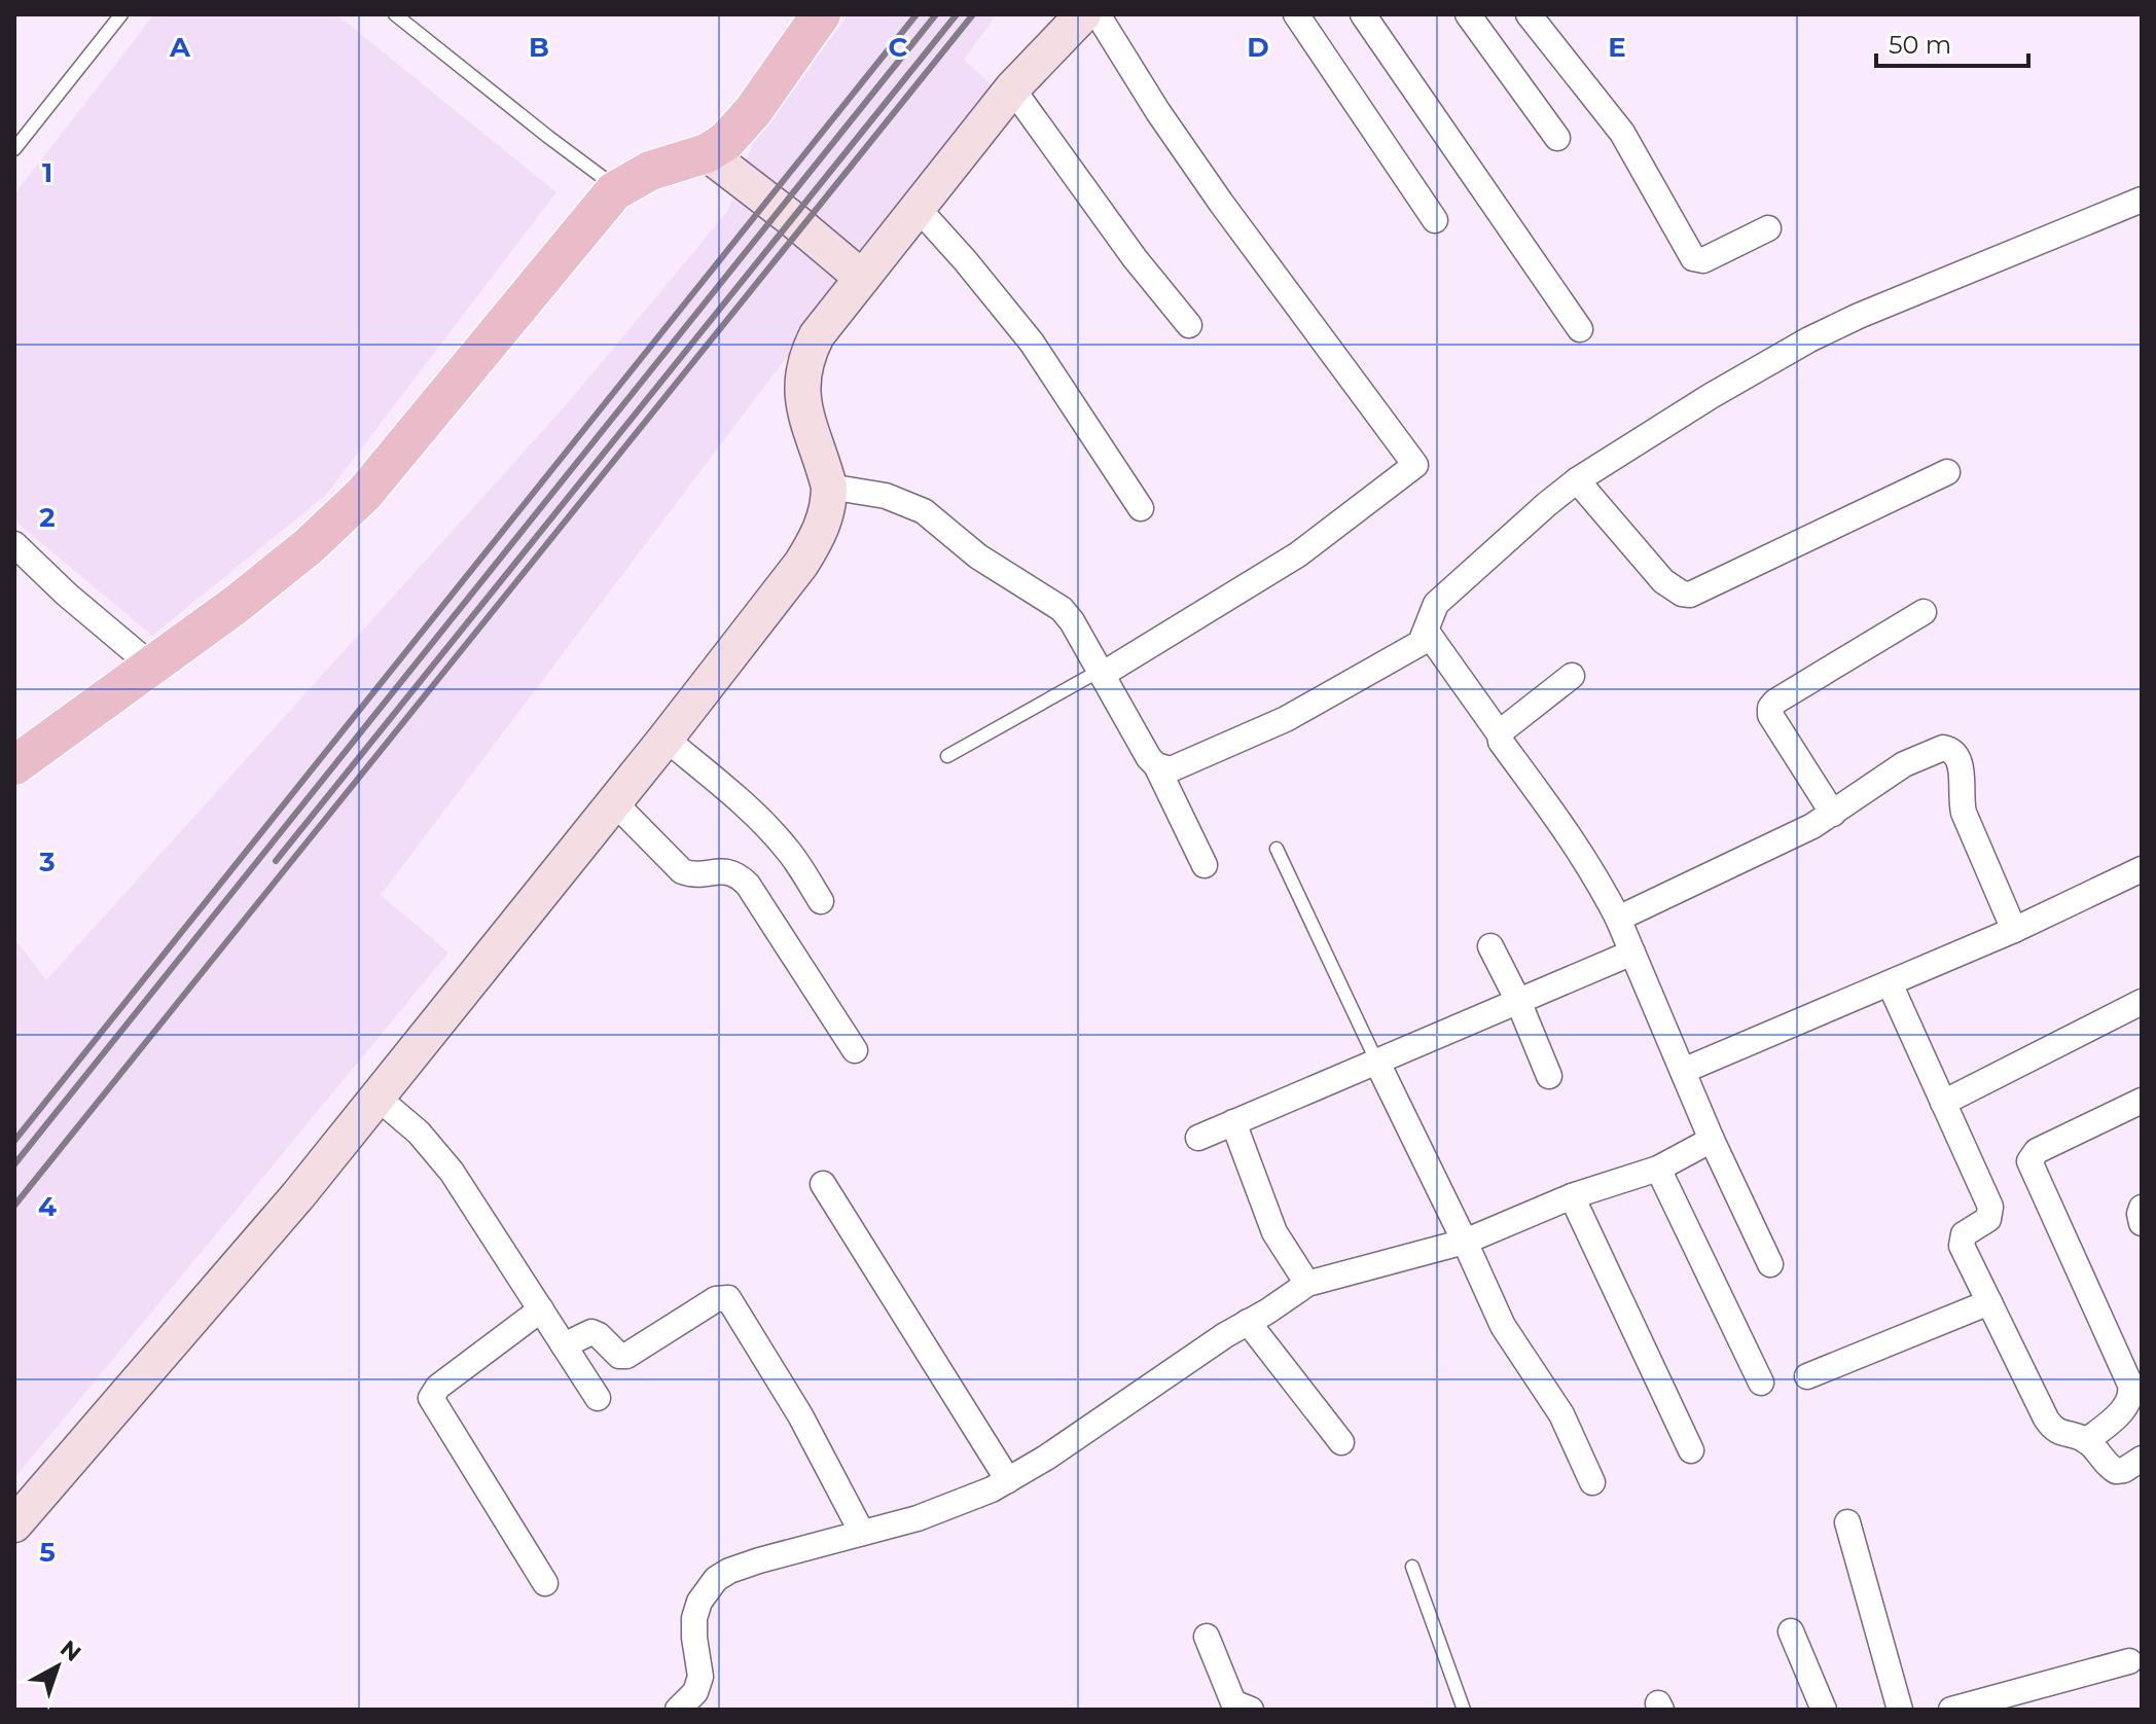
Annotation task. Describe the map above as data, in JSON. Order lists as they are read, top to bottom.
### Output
{
  "scale_bar": "50 m",
  "north": "top right",
  "grid": {
    "columns": [
      "A",
      "B",
      "C",
      "D",
      "E"
    ],
    "rows": [
      "1",
      "2",
      "3",
      "4",
      "5"
    ]
  }
}
